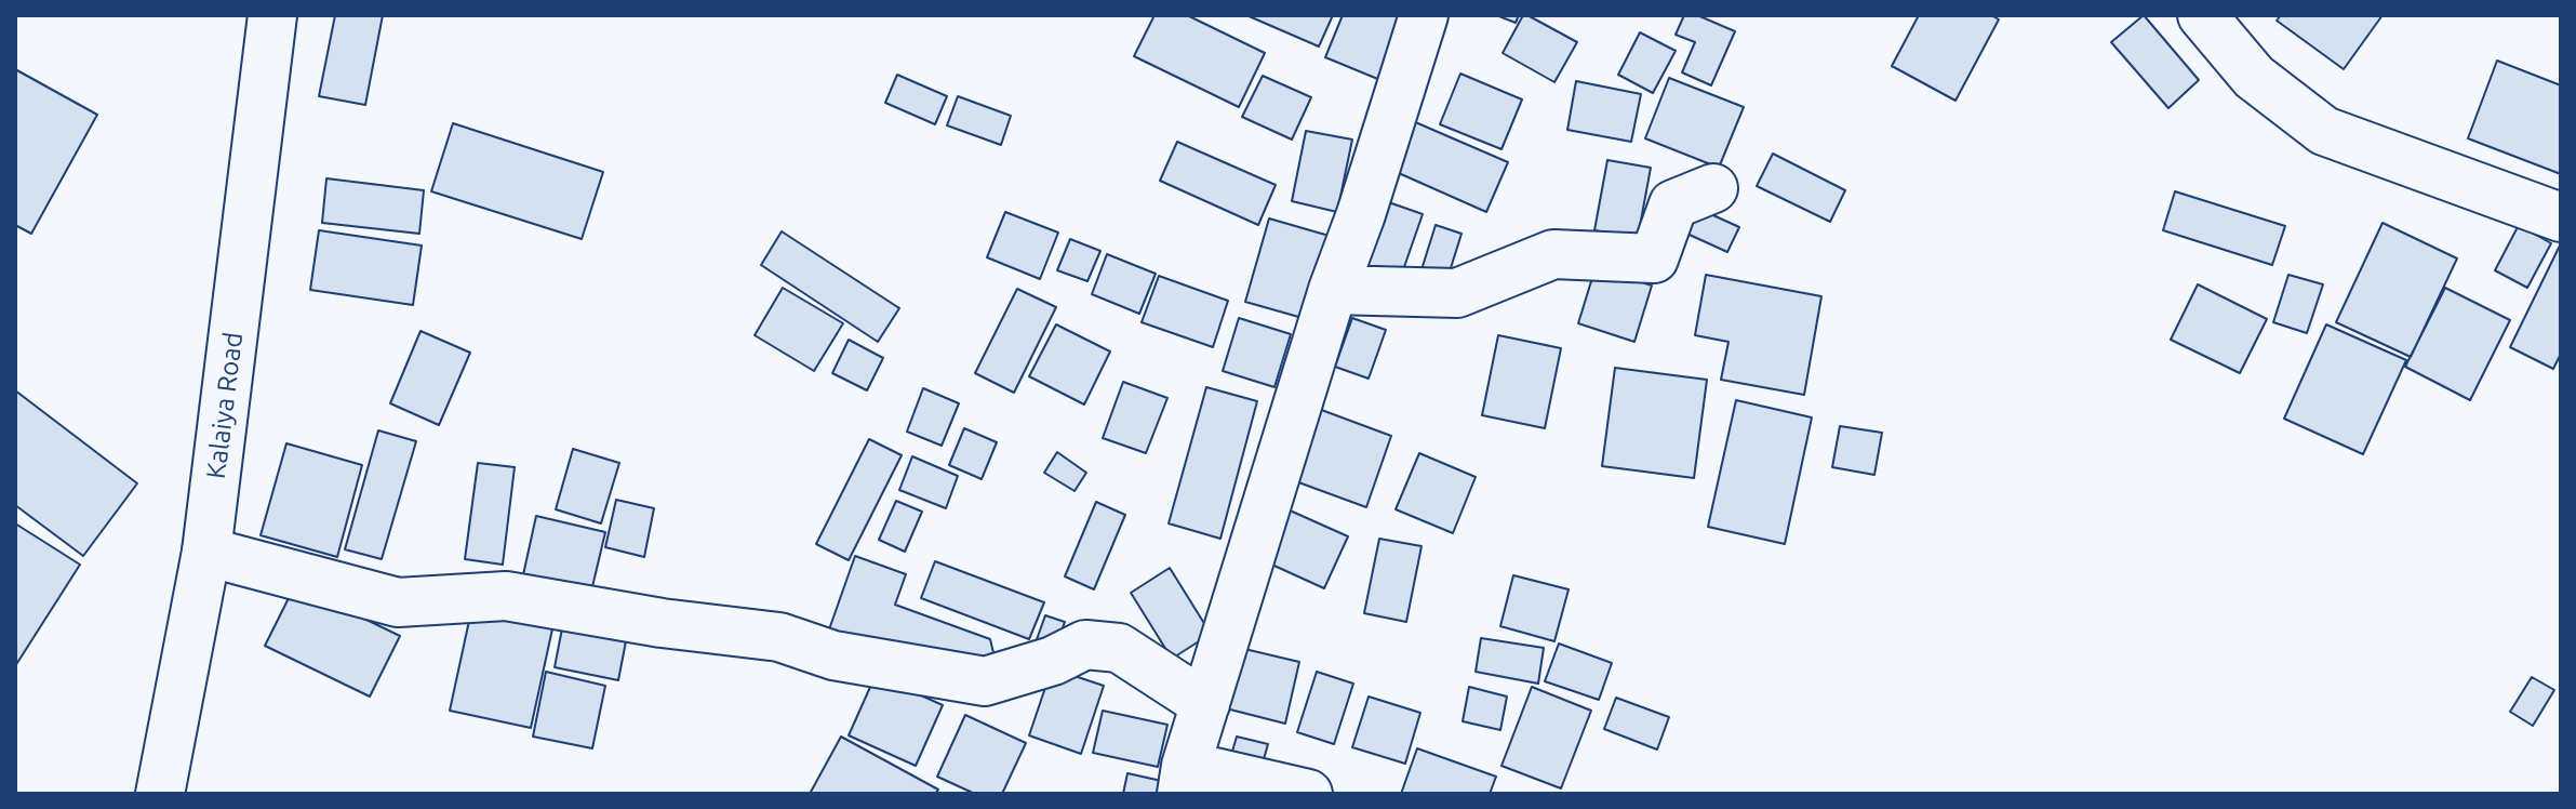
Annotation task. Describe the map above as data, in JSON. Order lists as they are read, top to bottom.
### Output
{
  "streets": {
    "street": ["Kalaiya Road"]
  }
}
